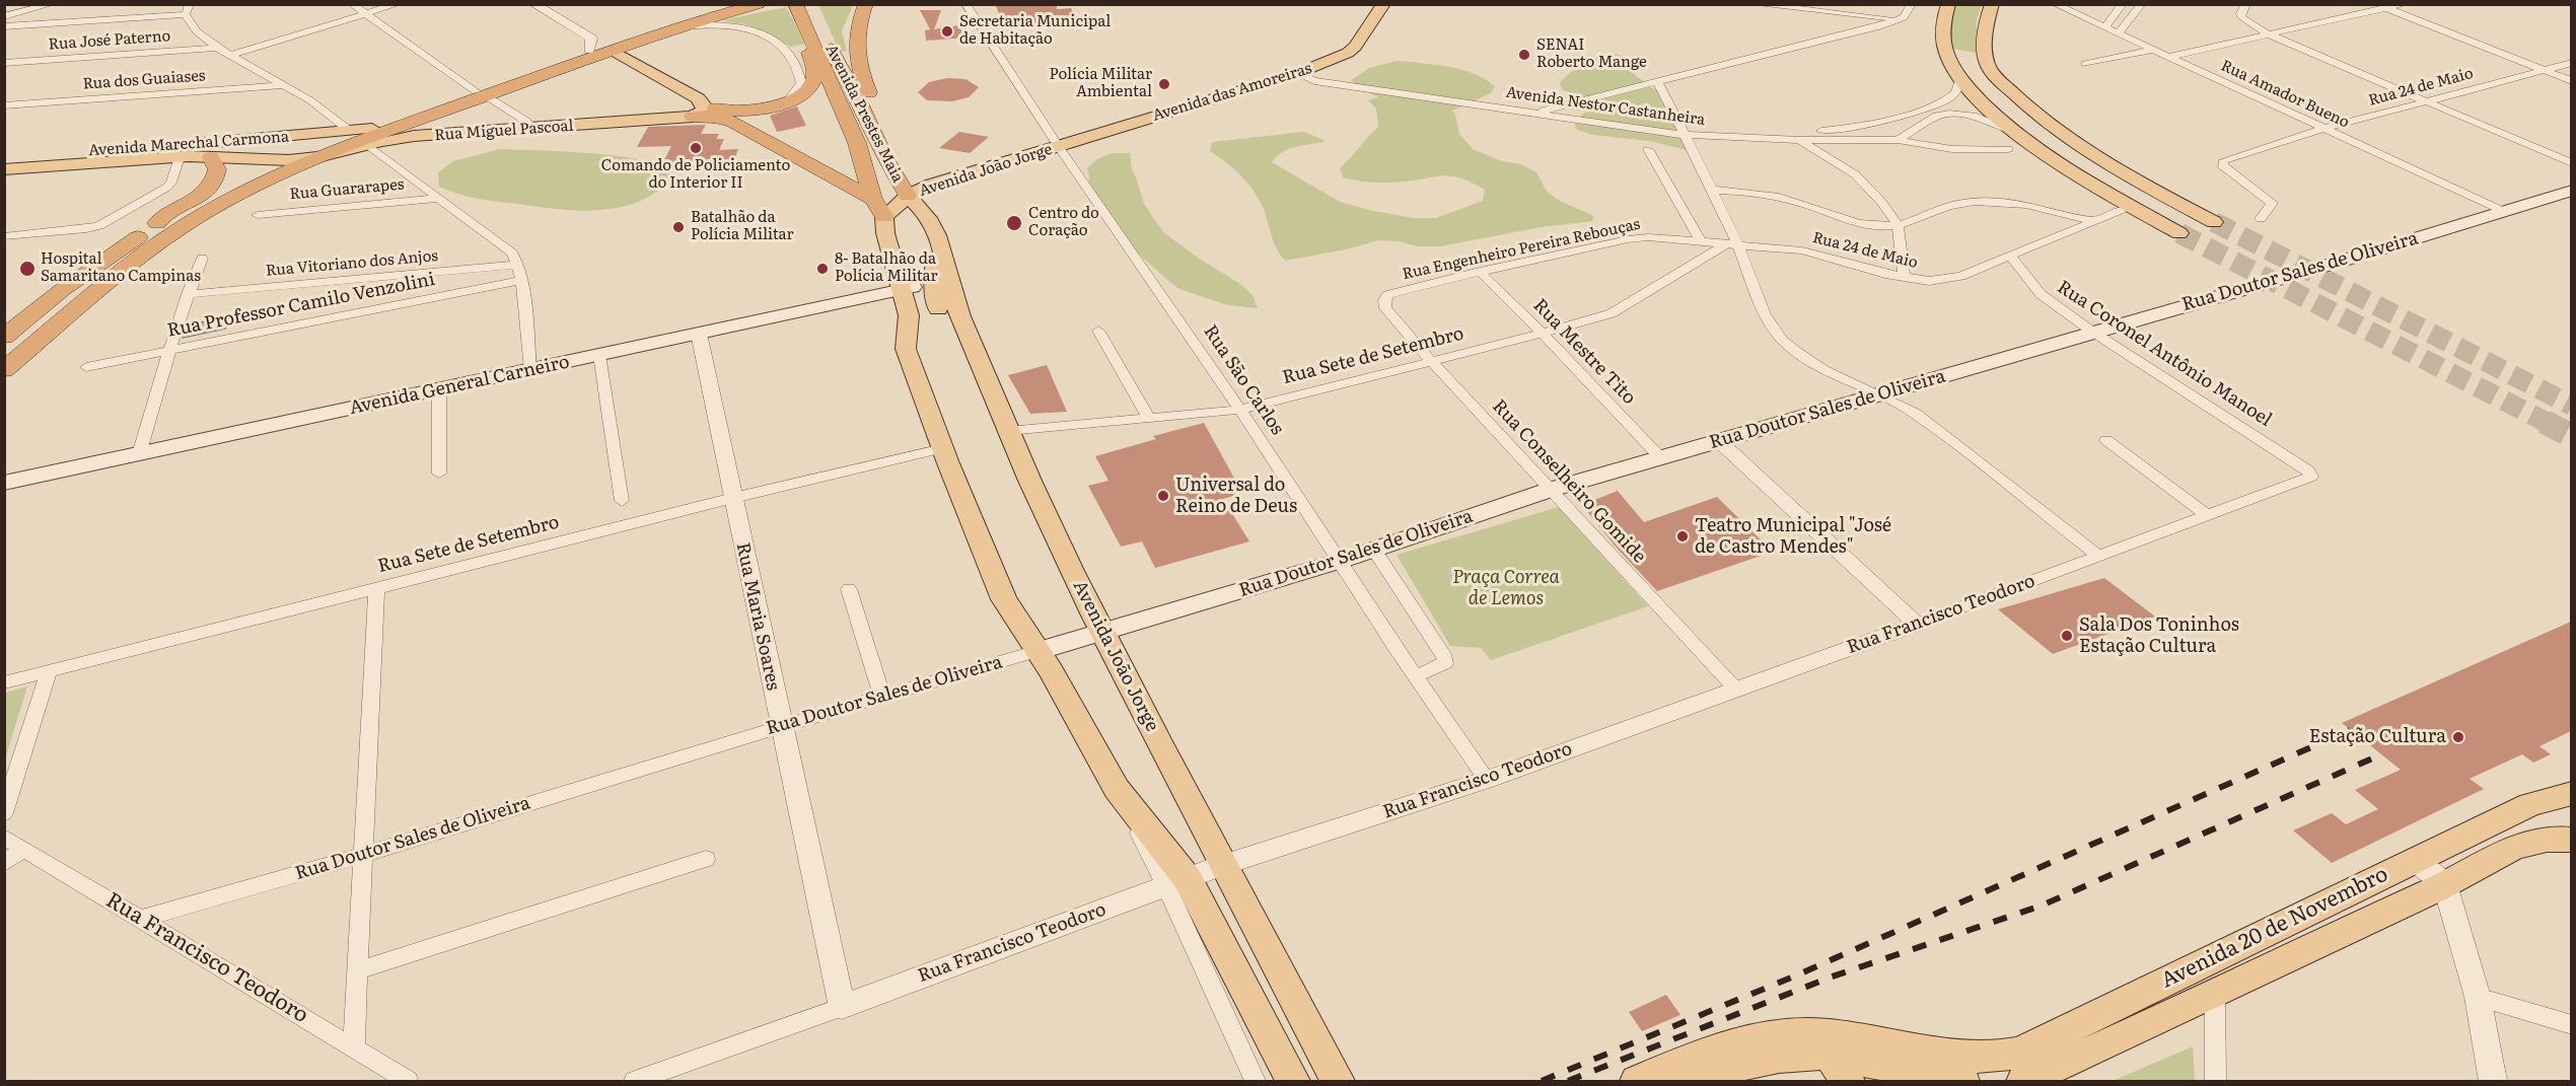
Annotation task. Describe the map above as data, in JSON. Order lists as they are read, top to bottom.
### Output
{
  "streets": {
    "highway": ["Avenida Prestes Maia"],
    "main road": [
      "Avenida das Amoreiras",
      "Rua Miguel Pascoal",
      "Avenida Marechal Carmona",
      "Avenida João Jorge",
      "Rua Doutor Sales de Oliveira",
      "Avenida General Carneiro",
      "Avenida 20 de Novembro"
    ],
    "street": [
      "Rua José Paterno",
      "Rua dos Guaiases",
      "Rua 24 de Maio",
      "Rua Amador Bueno",
      "Avenida Nestor Castanheira",
      "Rua Guararapes",
      "Rua Engenheiro Pereira Rebouças",
      "Rua Vitoriano dos Anjos",
      "Rua Professor Camilo Venzolini",
      "Rua Mestre Tito",
      "Rua Coronel Antônio Manoel",
      "Rua Sete de Setembro",
      "Rua São Carlos",
      "Rua Conselheiro Gomide",
      "Rua Francisco Teodoro",
      "Rua Maria Soares"
    ]
  },
  "crossings": [
    ["Rua 24 de Maio", "Rua Amador Bueno"],
    ["Rua 24 de Maio", "Rua Engenheiro Pereira Rebouças"],
    ["Rua 24 de Maio", "Rua Coronel Antônio Manoel"],
    ["Rua 24 de Maio", "Rua Sete de Setembro"],
    ["Avenida das Amoreiras", "Avenida Nestor Castanheira"],
    ["Avenida das Amoreiras", "Avenida João Jorge"],
    ["Avenida das Amoreiras", "Rua São Carlos"],
    ["Rua Amador Bueno", "Rua Doutor Sales de Oliveira"],
    ["Avenida Prestes Maia", "Avenida João Jorge"],
    ["Rua Miguel Pascoal", "Avenida Marechal Carmona"],
    ["Avenida João Jorge", "Rua Doutor Sales de Oliveira"],
    ["Avenida João Jorge", "Rua Sete de Setembro"],
    ["Avenida João Jorge", "Rua São Carlos"],
    ["Avenida João Jorge", "Rua Francisco Teodoro"],
    ["Rua Engenheiro Pereira Rebouças", "Rua Mestre Tito"],
    ["Rua Engenheiro Pereira Rebouças", "Rua Conselheiro Gomide"],
    ["Rua Doutor Sales de Oliveira", "Rua Mestre Tito"],
    ["Rua Doutor Sales de Oliveira", "Rua Coronel Antônio Manoel"],
    ["Rua Doutor Sales de Oliveira", "Rua São Carlos"],
    ["Rua Doutor Sales de Oliveira", "Rua Conselheiro Gomide"],
    ["Rua Doutor Sales de Oliveira", "Rua Francisco Teodoro"],
    ["Rua Doutor Sales de Oliveira", "Rua Maria Soares"],
    ["Rua Mestre Tito", "Rua Sete de Setembro"],
    ["Rua Coronel Antônio Manoel", "Rua Francisco Teodoro"],
    ["Rua Sete de Setembro", "Rua São Carlos"],
    ["Rua Sete de Setembro", "Rua Conselheiro Gomide"],
    ["Rua Sete de Setembro", "Rua Maria Soares"],
    ["Rua São Carlos", "Rua Francisco Teodoro"],
    ["Avenida General Carneiro", "Rua Maria Soares"],
    ["Rua Conselheiro Gomide", "Rua Francisco Teodoro"],
    ["Rua Francisco Teodoro", "Rua Maria Soares"]
  ],
  "parks": ["Praça Correa de Lemos"],
  "places": [
    "Secretaria Municipal de Habitação",
    "SENAI Roberto Mange",
    "Polícia Militar Ambiental",
    "Comando de Policiamento do Interior II",
    "Centro do Coração",
    "Batalhão da Polícia Militar",
    "Hospital Samaritano Campinas",
    "8- Batalhão da Polícia Militar",
    "Universal do Reino de Deus",
    "Teatro Municipal \"José de Castro Mendes\"",
    "Sala Dos Toninhos Estação Cultura",
    "Estação Cultura"
  ]
}
